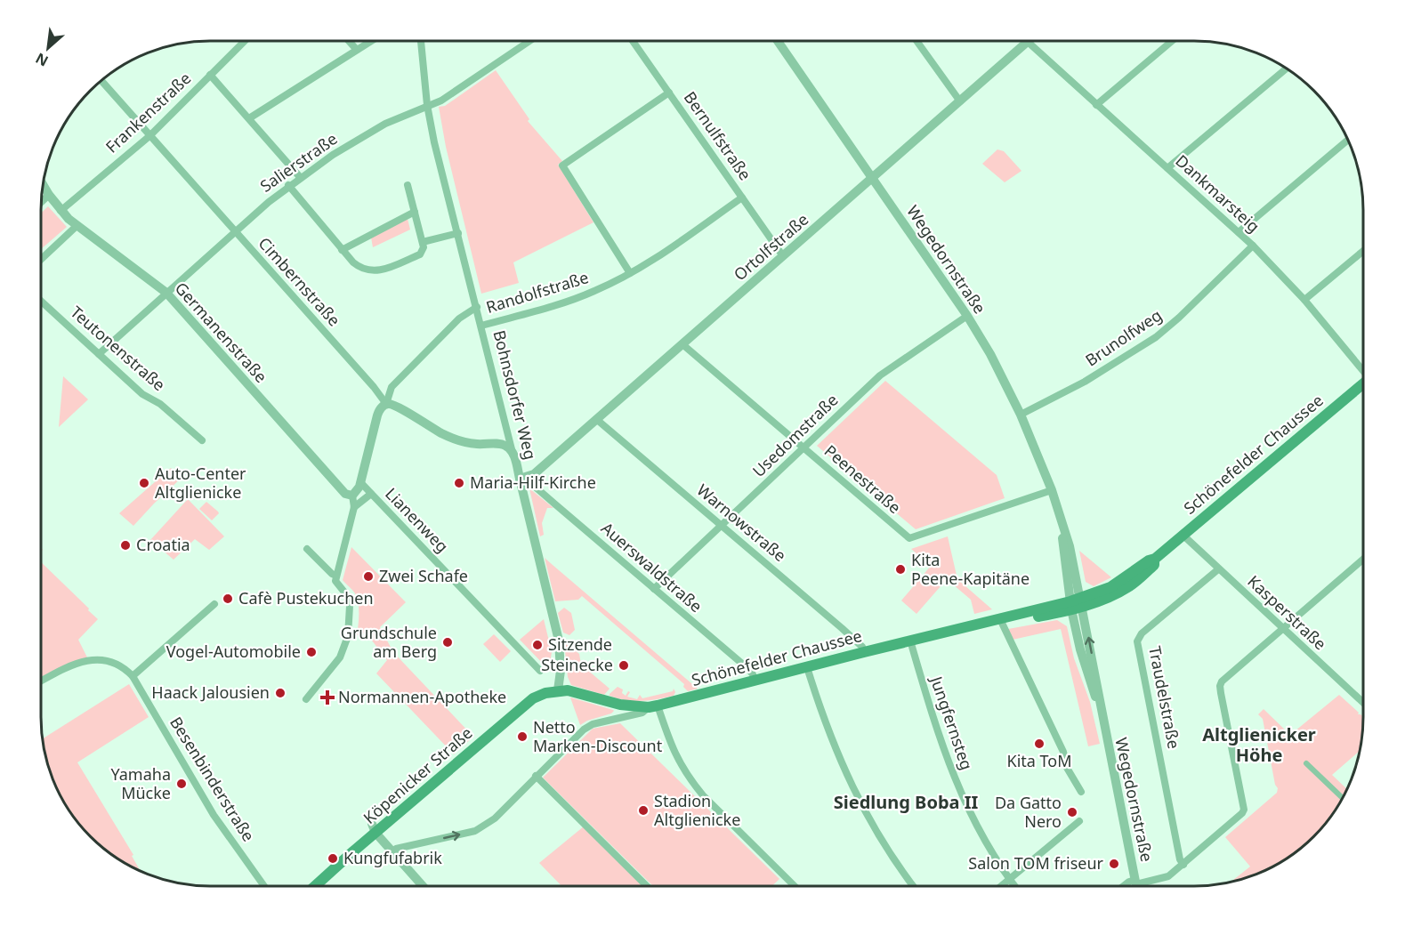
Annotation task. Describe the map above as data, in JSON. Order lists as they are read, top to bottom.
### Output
{
  "streets": {
    "main road": ["Schönefelder Chaussee", "Köpenicker Straße"],
    "street": [
      "Frankenstraße",
      "Bernulfstraße",
      "Salierstraße",
      "Dankmarsteig",
      "Ortolfstraße",
      "Wegedornstraße",
      "Cimbernstraße",
      "Randolfstraße",
      "Germanenstraße",
      "Brunolfweg",
      "Teutonenstraße",
      "Bohnsdorfer Weg",
      "Usedomstraße",
      "Peenestraße",
      "Lianenweg",
      "Warnowstraße",
      "Auerswaldstraße",
      "Kasperstraße",
      "Traudelstraße",
      "Jungfernsteg",
      "Besenbinderstraße"
    ]
  },
  "crossings": [
    ["Frankenstraße", "Cimbernstraße"],
    ["Frankenstraße", "Germanenstraße"],
    ["Bernulfstraße", "Ortolfstraße"],
    ["Bernulfstraße", "Randolfstraße"],
    ["Salierstraße", "Cimbernstraße"],
    ["Salierstraße", "Germanenstraße"],
    ["Salierstraße", "Teutonenstraße"],
    ["Salierstraße", "Bohnsdorfer Weg"],
    ["Dankmarsteig", "Ortolfstraße"],
    ["Dankmarsteig", "Brunolfweg"],
    ["Ortolfstraße", "Wegedornstraße"],
    ["Ortolfstraße", "Bohnsdorfer Weg"],
    ["Ortolfstraße", "Peenestraße"],
    ["Ortolfstraße", "Warnowstraße"],
    ["Ortolfstraße", "Auerswaldstraße"],
    ["Wegedornstraße", "Brunolfweg"],
    ["Wegedornstraße", "Usedomstraße"],
    ["Wegedornstraße", "Schönefelder Chaussee"],
    ["Wegedornstraße", "Peenestraße"],
    ["Cimbernstraße", "Bohnsdorfer Weg"],
    ["Randolfstraße", "Bohnsdorfer Weg"],
    ["Bohnsdorfer Weg", "Schönefelder Chaussee"],
    ["Bohnsdorfer Weg", "Auerswaldstraße"],
    ["Bohnsdorfer Weg", "Köpenicker Straße"],
    ["Usedomstraße", "Peenestraße"],
    ["Usedomstraße", "Warnowstraße"],
    ["Usedomstraße", "Auerswaldstraße"],
    ["Schönefelder Chaussee", "Warnowstraße"],
    ["Schönefelder Chaussee", "Auerswaldstraße"],
    ["Schönefelder Chaussee", "Kasperstraße"],
    ["Schönefelder Chaussee", "Jungfernsteg"],
    ["Schönefelder Chaussee", "Köpenicker Straße"],
    ["Kasperstraße", "Traudelstraße"]
  ],
  "districts": ["Altglienicker Höhe", "Siedlung Boba II"],
  "places": {
    "other": [
      "Auto-Center Altglienicke",
      "Maria-Hilf-Kirche",
      "Croatia",
      "Kita Peene-Kapitäne",
      "Zwei Schafe",
      "Cafè Pustekuchen",
      "Grundschule am Berg",
      "Sitzende",
      "Vogel-Automobile",
      "Steinecke",
      "Haack Jalousien",
      "Netto Marken-Discount",
      "Kita ToM",
      "Yamaha Mücke",
      "Stadion Altglienicke",
      "Da Gatto Nero",
      "Kungfufabrik",
      "Salon TOM friseur"
    ],
    "health": ["Normannen-Apotheke"]
  },
  "north": "bottom left"
}
